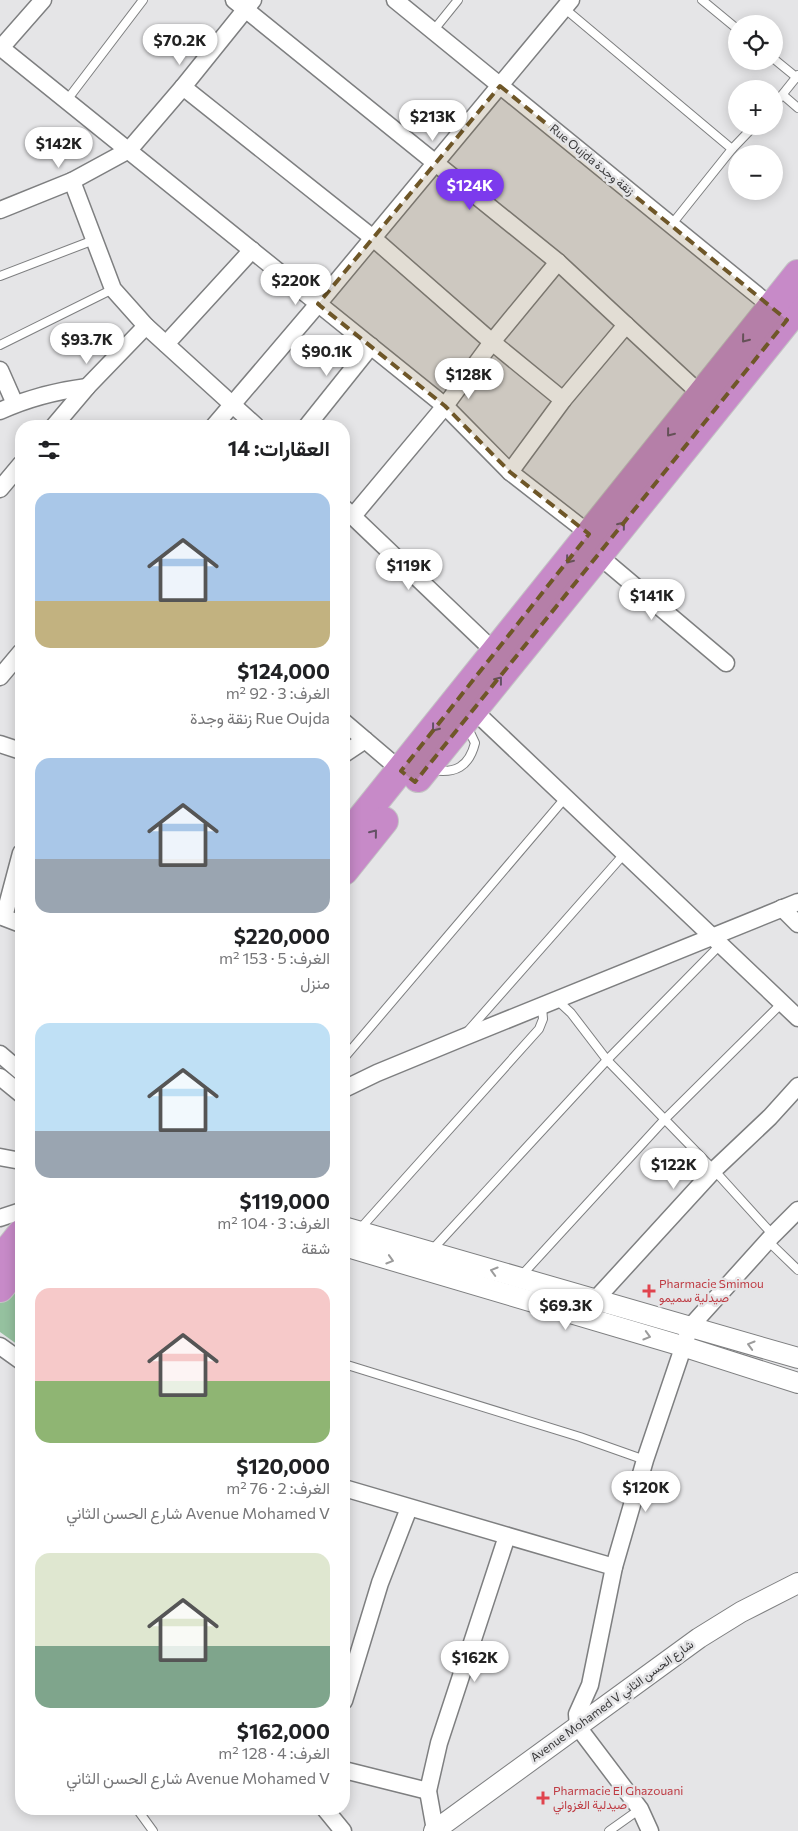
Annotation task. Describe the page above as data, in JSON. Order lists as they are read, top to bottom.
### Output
{
  "streets": {
    "street": ["Rue Oujda زنقة وجدة", "Avenue Mohamed V شارع الحسن الثاني"]
  },
  "places": {
    "health": ["Pharmacie Smimou صيدلية سميمو", "Pharmacie El Ghazouani صيدلية الغزواني"]
  },
  "page": {
    "map_buttons": ["+", "−"],
    "price": [
      "$70.2K",
      "$213K",
      "$142K",
      "$124K",
      "$220K",
      "$93.7K",
      "$90.1K",
      "$128K",
      "$119K",
      "$141K",
      "$122K",
      "$69.3K",
      "$120K",
      "$162K"
    ],
    "heading": "العقارات: 14",
    "list": [
      {
        "name": "$124,000",
        "note": "الغرف: 3 · 92 m² · Rue Oujda زنقة وجدة"
      },
      {
        "name": "$220,000",
        "note": "الغرف: 5 · 153 m² · منزل"
      },
      {
        "name": "$119,000",
        "note": "الغرف: 3 · 104 m² · شقة"
      },
      {
        "name": "$120,000",
        "note": "الغرف: 2 · 76 m² · Avenue Mohamed V شارع الحسن الثاني"
      },
      {
        "name": "$162,000",
        "note": "الغرف: 4 · 128 m² · Avenue Mohamed V شارع الحسن الثاني"
      }
    ]
  }
}
